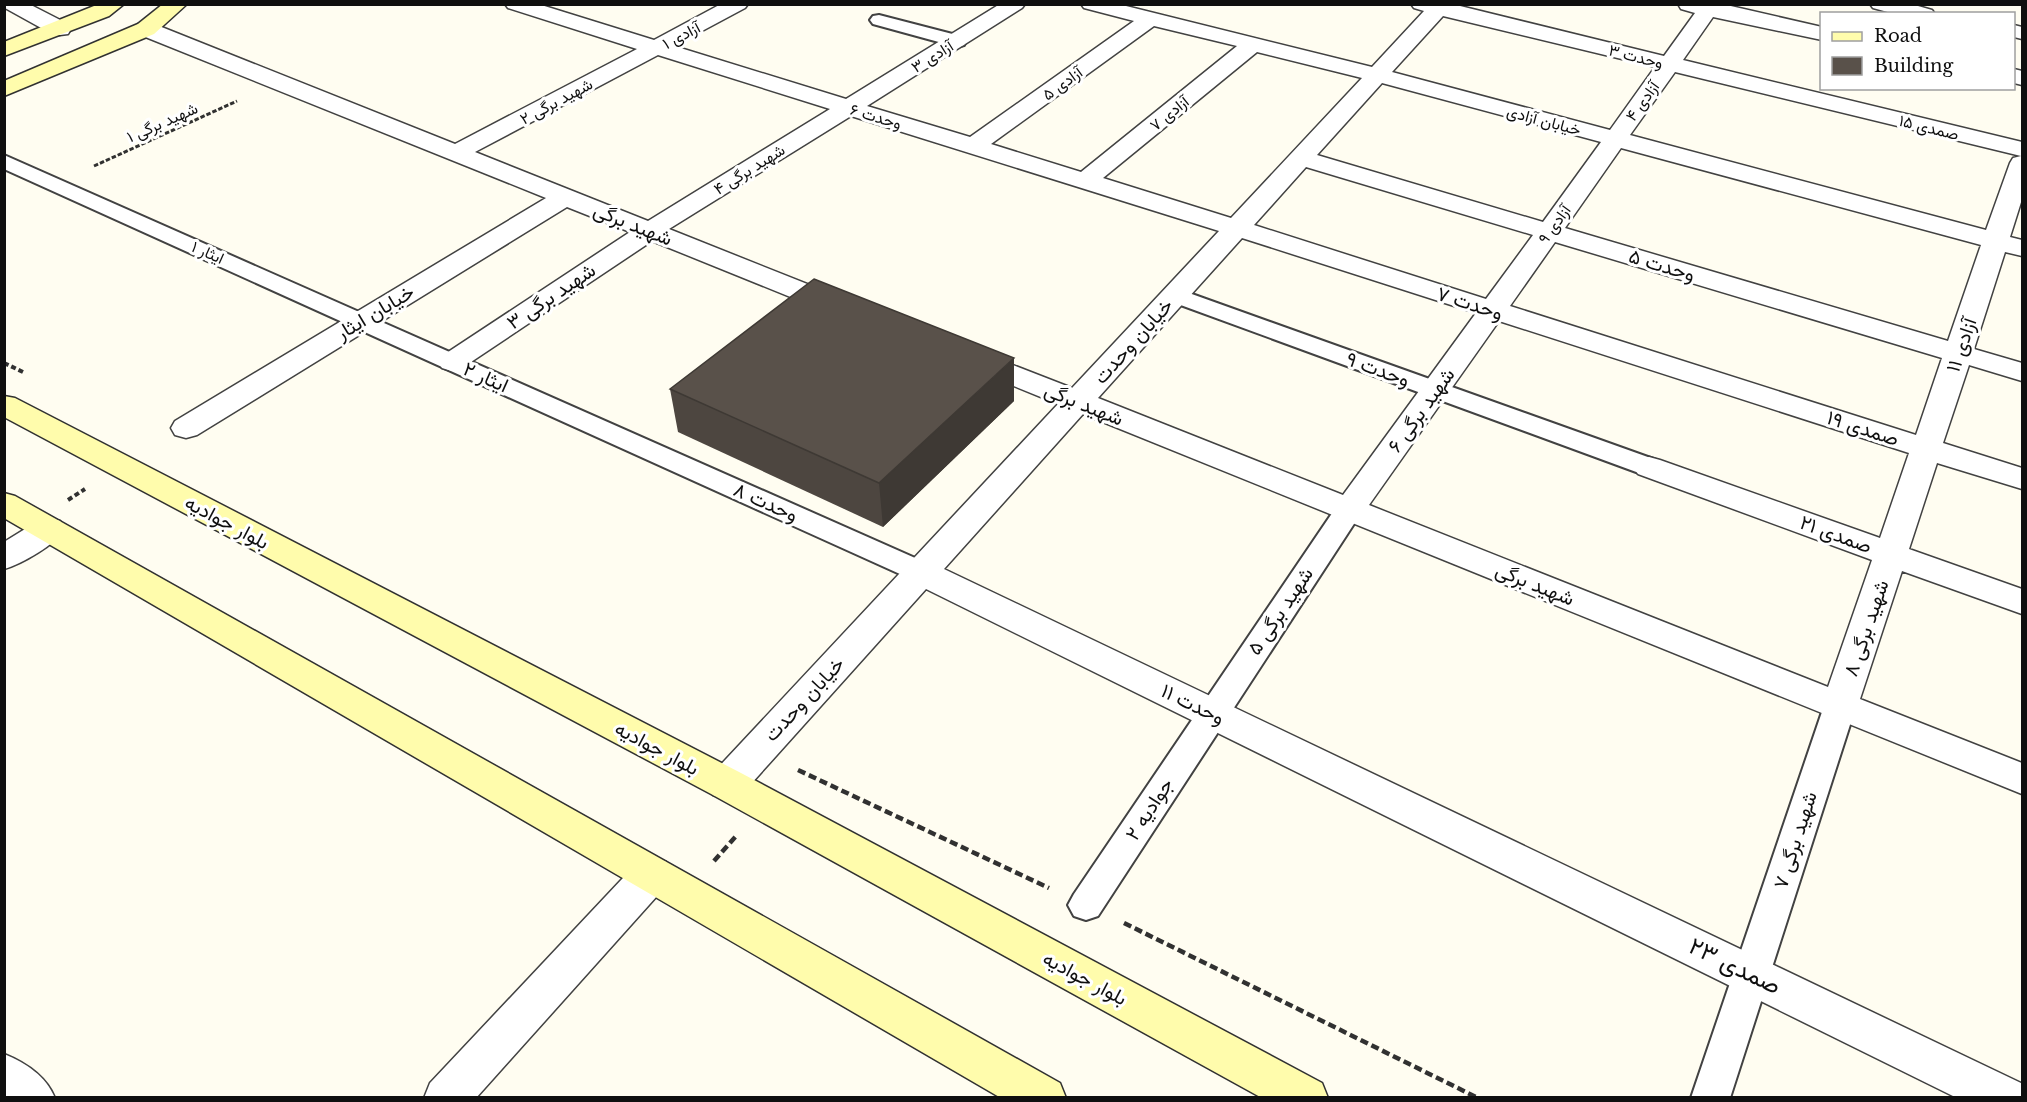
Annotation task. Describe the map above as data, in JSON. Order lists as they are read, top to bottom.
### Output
{
  "streets": {
    "main road": ["بلوار جوادیه"],
    "street": [
      "آزادی ۱",
      "آزادی ۳",
      "وحدت ۳",
      "آزادی ۵",
      "شهید برگی ۲",
      "آزادی ۴",
      "آزادی ۷",
      "وحدت ۶",
      "خیابان آزادی",
      "صمدی ۱۵",
      "شهید برگی ۴",
      "شهید برگی",
      "آزادی ۹",
      "وحدت ۵",
      "شهید برگی ۳",
      "وحدت ۷",
      "خیابان ایثار",
      "خیابان وحدت",
      "آزادی ۱۱",
      "شهید برگی ۶",
      "صمدی ۱۹",
      "صمدی ۲۱",
      "شهید برگی ۸",
      "وحدت ۱۱",
      "صمدی ۲۳"
    ],
    "lane": [
      "ایثار ۱",
      "وحدت ۹",
      "ایثار ۲",
      "وحدت ۸",
      "شهید برگی ۵",
      "جوادیه ۲",
      "شهید برگی ۷"
    ],
    "path": ["شهید برگی ۱"]
  },
  "crossings": [
    ["آزادی ۱", "شهید برگی ۲"],
    ["آزادی ۱", "وحدت ۶"],
    ["آزادی ۳", "وحدت ۶"],
    ["آزادی ۳", "شهید برگی ۴"],
    ["وحدت ۳", "آزادی ۴"],
    ["وحدت ۳", "صمدی ۱۵"],
    ["وحدت ۳", "خیابان وحدت"],
    ["آزادی ۵", "وحدت ۶"],
    ["آزادی ۵", "خیابان آزادی"],
    ["شهید برگی ۲", "وحدت ۶"],
    ["شهید برگی ۲", "شهید برگی"],
    ["آزادی ۴", "خیابان آزادی"],
    ["آزادی ۴", "آزادی ۹"],
    ["آزادی ۷", "وحدت ۶"],
    ["آزادی ۷", "خیابان آزادی"],
    ["وحدت ۶", "شهید برگی ۴"],
    ["وحدت ۶", "وحدت ۷"],
    ["وحدت ۶", "خیابان وحدت"],
    ["خیابان آزادی", "آزادی ۹"],
    ["خیابان آزادی", "خیابان وحدت"],
    ["خیابان آزادی", "آزادی ۱۱"],
    ["شهید برگی ۱", "شهید برگی"],
    ["شهید برگی ۱", "ایثار ۱"],
    ["شهید برگی ۴", "شهید برگی"],
    ["شهید برگی ۴", "شهید برگی ۳"],
    ["شهید برگی", "شهید برگی ۳"],
    ["شهید برگی", "خیابان ایثار"],
    ["شهید برگی", "خیابان وحدت"],
    ["شهید برگی", "شهید برگی ۶"],
    ["شهید برگی", "شهید برگی ۵"],
    ["شهید برگی", "شهید برگی ۸"],
    ["شهید برگی", "شهید برگی ۷"],
    ["آزادی ۹", "وحدت ۵"],
    ["آزادی ۹", "وحدت ۷"],
    ["آزادی ۹", "شهید برگی ۶"],
    ["ایثار ۱", "خیابان ایثار"],
    ["ایثار ۱", "ایثار ۲"],
    ["وحدت ۵", "خیابان وحدت"],
    ["وحدت ۵", "آزادی ۱۱"],
    ["شهید برگی ۳", "ایثار ۲"],
    ["وحدت ۷", "خیابان وحدت"],
    ["وحدت ۷", "شهید برگی ۶"],
    ["وحدت ۷", "صمدی ۱۹"],
    ["خیابان ایثار", "ایثار ۲"],
    ["خیابان وحدت", "وحدت ۹"],
    ["خیابان وحدت", "وحدت ۸"],
    ["خیابان وحدت", "بلوار جوادیه"],
    ["خیابان وحدت", "وحدت ۱۱"],
    ["آزادی ۱۱", "صمدی ۱۹"],
    ["آزادی ۱۱", "شهید برگی ۸"],
    ["وحدت ۹", "شهید برگی ۶"],
    ["وحدت ۹", "صمدی ۲۱"],
    ["ایثار ۲", "وحدت ۸"],
    ["شهید برگی ۶", "شهید برگی ۵"],
    ["صمدی ۱۹", "شهید برگی ۸"],
    ["وحدت ۸", "وحدت ۱۱"],
    ["صمدی ۲۱", "شهید برگی ۸"],
    ["شهید برگی ۵", "وحدت ۱۱"],
    ["شهید برگی ۵", "جوادیه ۲"],
    ["شهید برگی ۸", "شهید برگی ۷"],
    ["وحدت ۱۱", "جوادیه ۲"],
    ["وحدت ۱۱", "صمدی ۲۳"],
    ["شهید برگی ۷", "صمدی ۲۳"]
  ],
  "legend": ["Road", "Building"]
}
